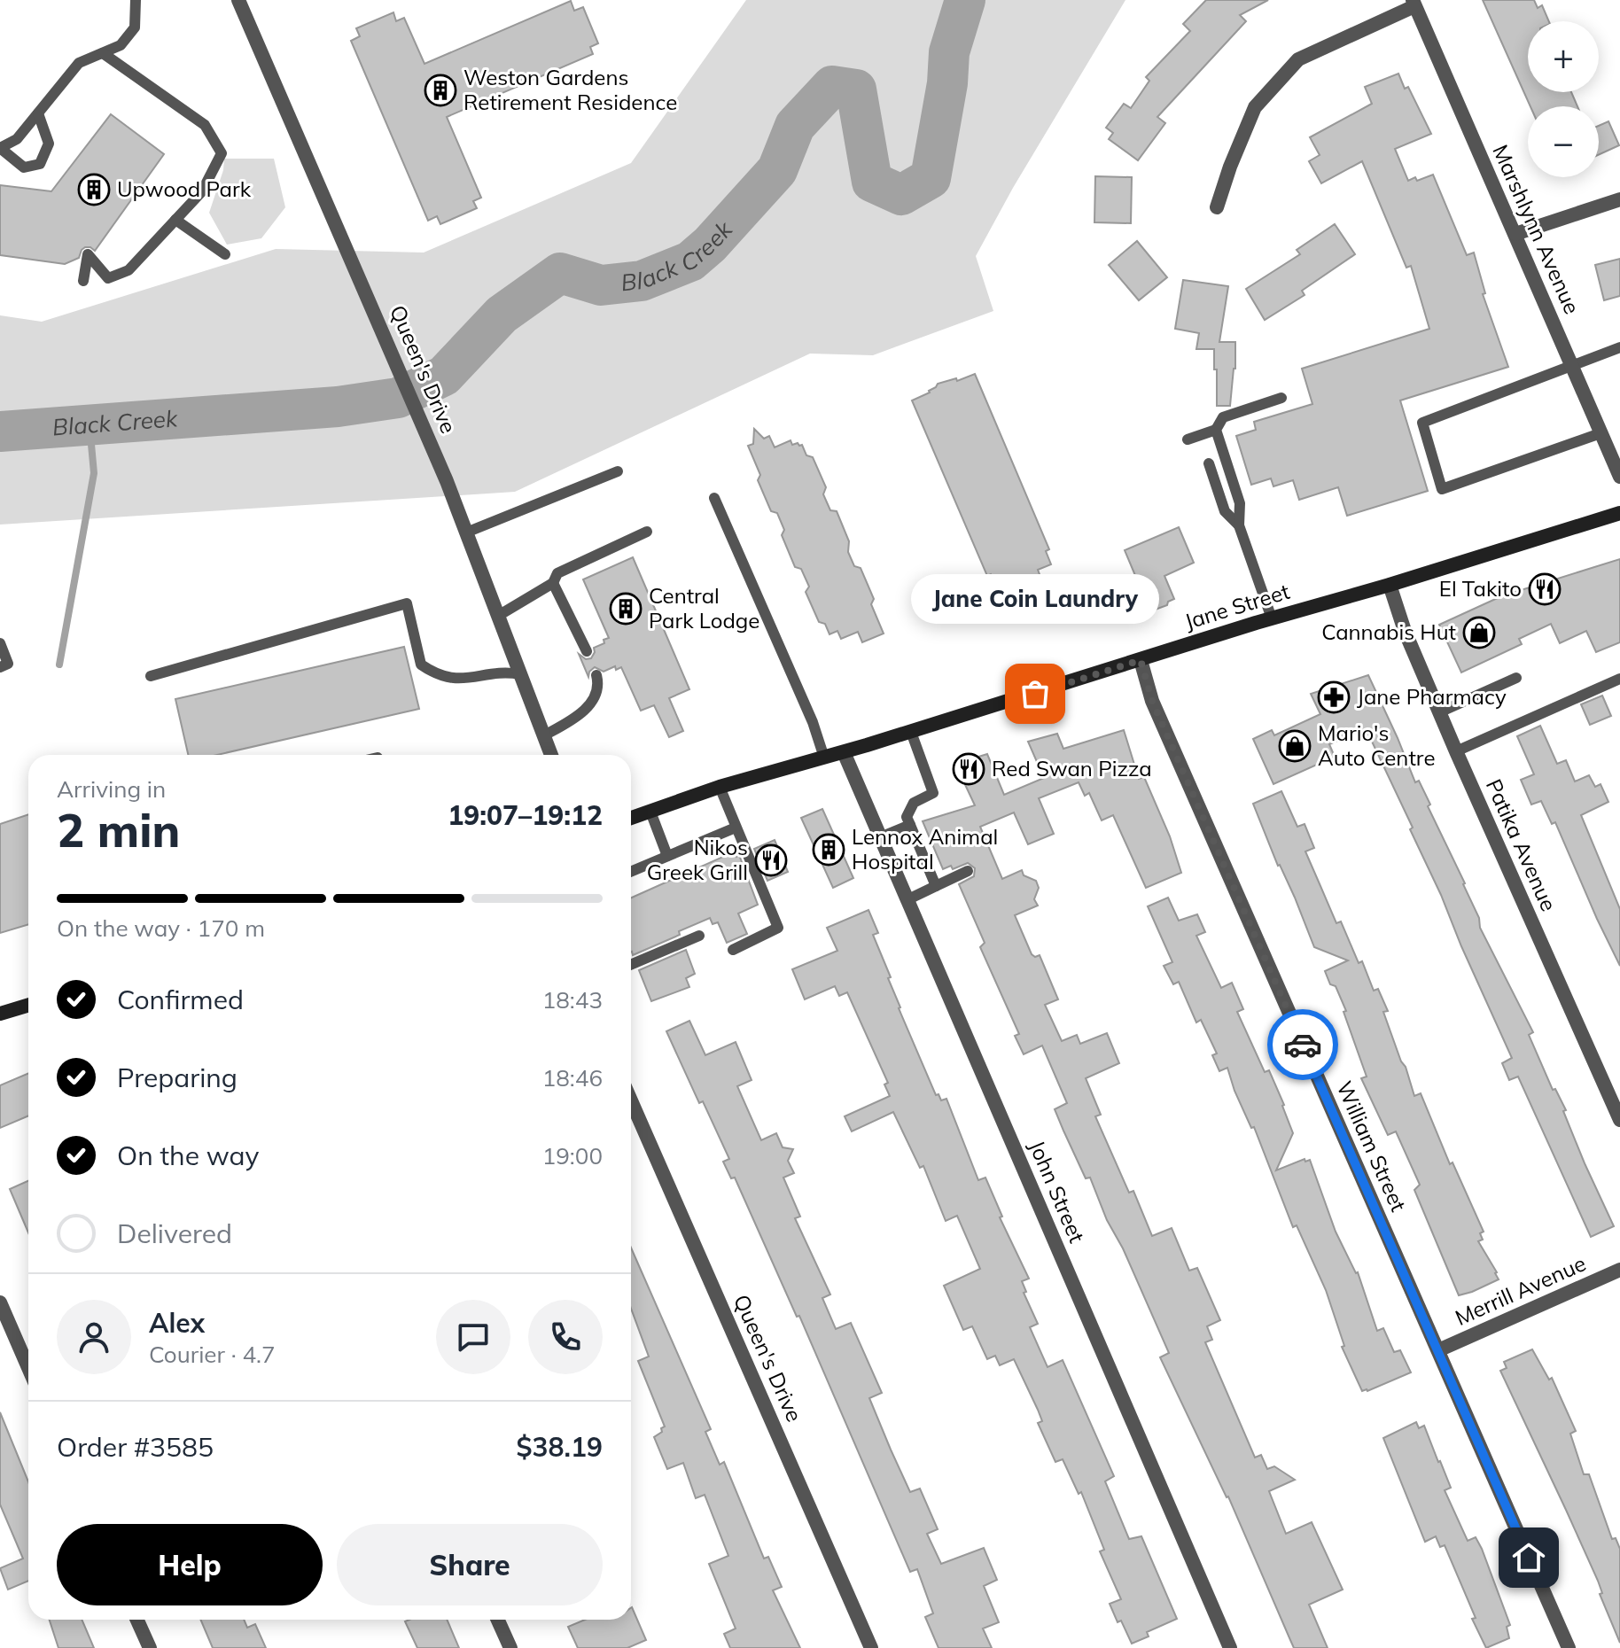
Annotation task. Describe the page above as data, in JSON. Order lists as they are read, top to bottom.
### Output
{
  "streets": {
    "main road": ["Jane Street"],
    "street": [
      "Marshlynn Avenue",
      "Queen's Drive",
      "Patika Avenue",
      "William Street",
      "John Street",
      "Merrill Avenue"
    ]
  },
  "crossings": [
    ["Jane Street", "Patika Avenue"],
    ["Jane Street", "William Street"],
    ["Jane Street", "John Street"],
    ["William Street", "Merrill Avenue"]
  ],
  "water": ["Black Creek"],
  "places": {
    "building": [
      "Weston Gardens Retirement Residence",
      "Upwood Park",
      "Central Park Lodge",
      "Lennox Animal Hospital"
    ],
    "restaurant": ["El Takito", "Red Swan Pizza", "Nikos Greek Grill"],
    "shop": ["Cannabis Hut", "Mario's Auto Centre"],
    "other": ["Jane Coin Laundry"],
    "pharmacy": ["Jane Pharmacy"]
  },
  "page": {
    "map_buttons": ["+", "−"],
    "bubble": "Jane Coin Laundry",
    "heading": ["2 min", "Arriving in", "19:07–19:12"],
    "panel": [
      "Alex",
      "Courier · 4.7",
      "Order #3585",
      "$38.19"
    ],
    "bar": "On the way · 170 m",
    "list": [
      ["Confirmed", "18:43"],
      ["Preparing", "18:46"],
      ["On the way", "19:00"],
      "Delivered"
    ],
    "buttons": ["Help", "Share"]
  }
}
